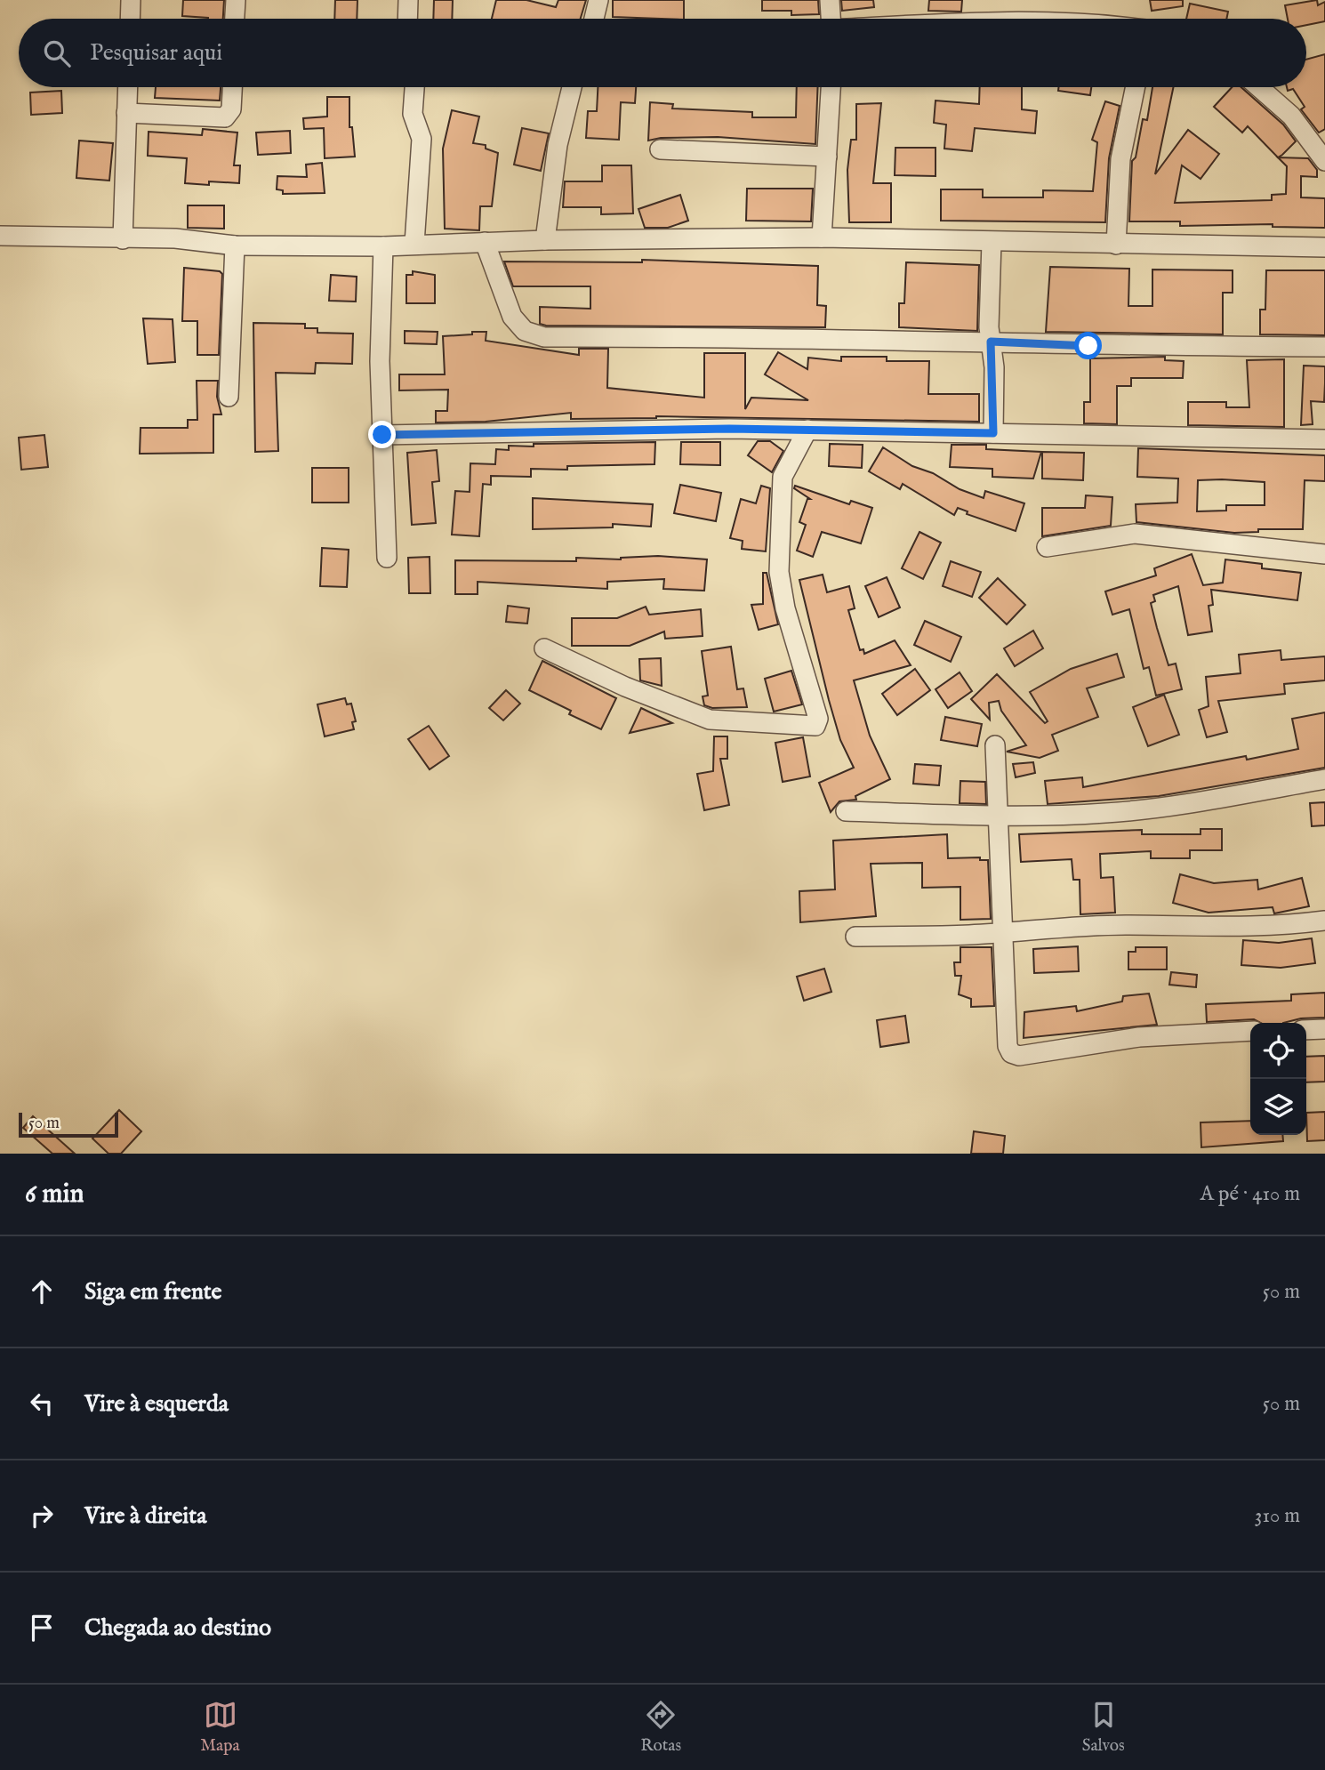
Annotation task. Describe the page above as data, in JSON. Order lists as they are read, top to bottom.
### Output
{
  "scale_bar": "50 m",
  "page": {
    "search": "Pesquisar aqui",
    "scale": "50 m",
    "heading": ["6 min", "A pé · 410 m"],
    "list": [
      ["Siga em frente", "50 m"],
      ["Vire à esquerda", "50 m"],
      ["Vire à direita", "310 m"],
      "Chegada ao destino"
    ],
    "nav": ["Mapa", "Rotas", "Salvos"]
  }
}
